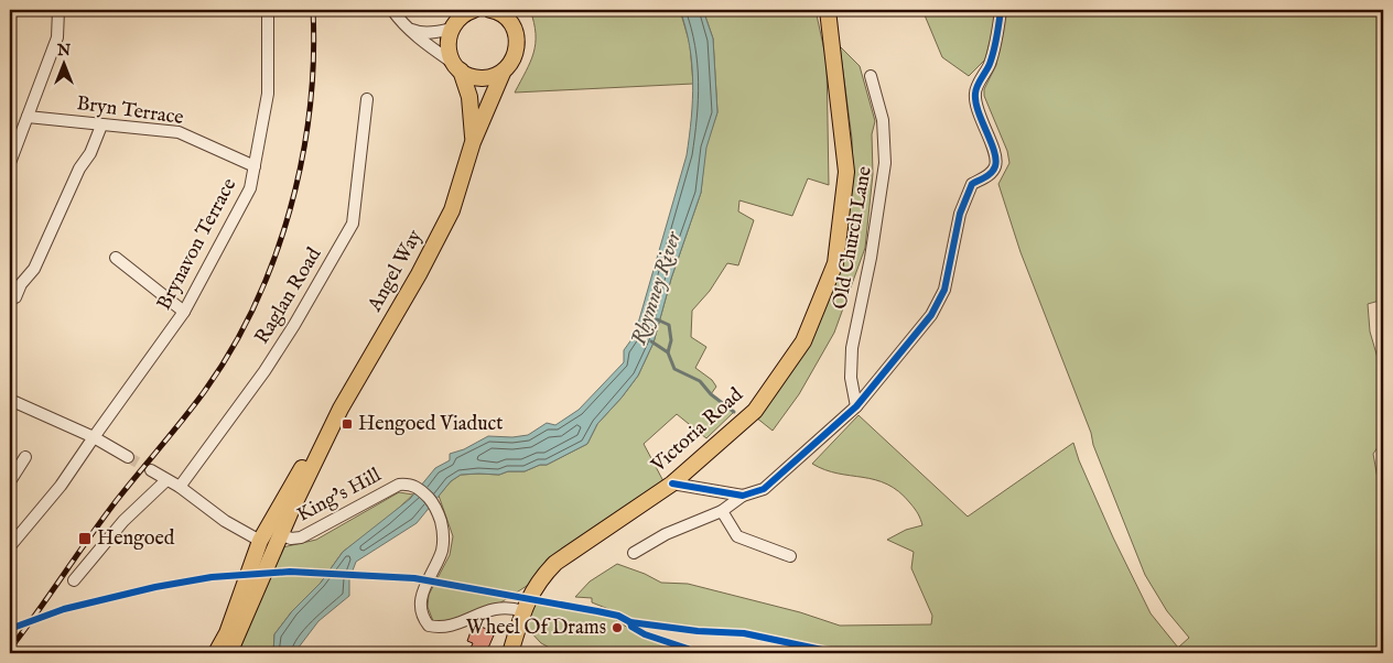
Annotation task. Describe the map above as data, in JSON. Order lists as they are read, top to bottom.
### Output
{
  "streets": {
    "main road": ["Angel Way", "Victoria Road"],
    "street": [
      "Bryn Terrace",
      "Old Church Lane",
      "Brynavon Terrace",
      "Raglan Road",
      "King's Hill"
    ]
  },
  "crossings": [
    ["Bryn Terrace", "Brynavon Terrace"],
    ["Victoria Road", "King's Hill"]
  ],
  "water": ["Rhymney River"],
  "places": {
    "transit": ["Hengoed Viaduct", "Hengoed"],
    "other": ["Wheel Of Drams"]
  },
  "north": "top"
}
